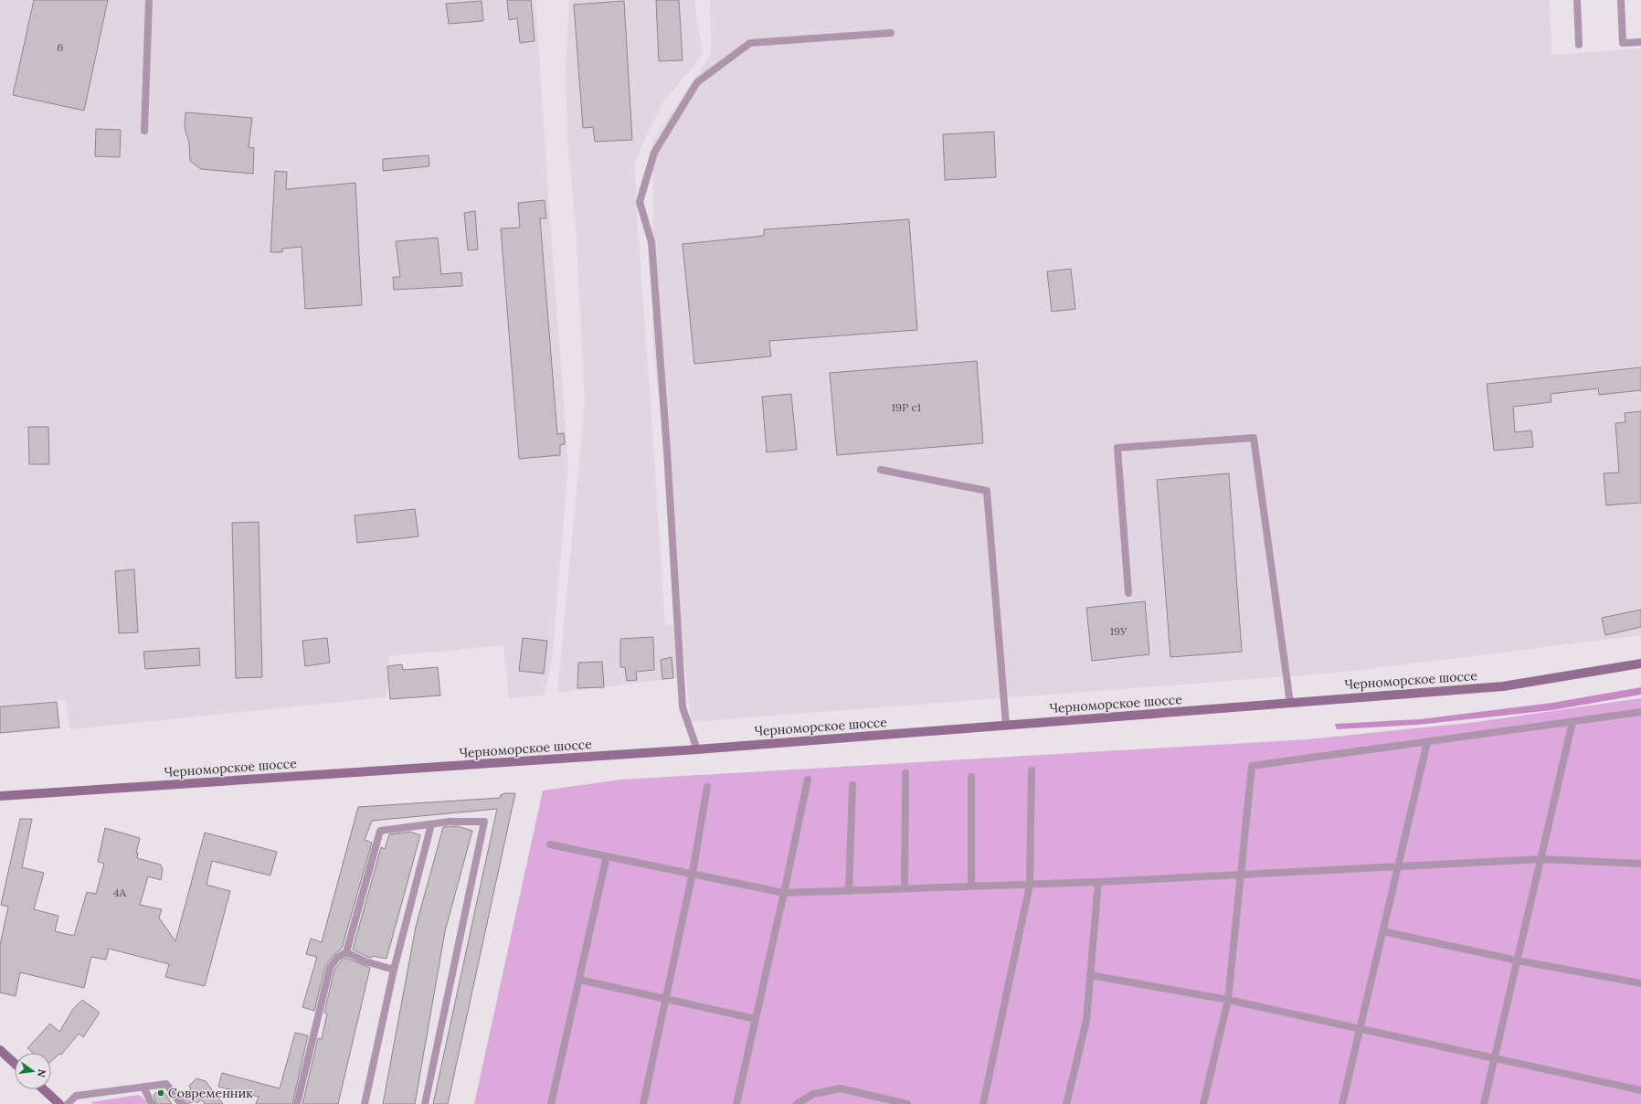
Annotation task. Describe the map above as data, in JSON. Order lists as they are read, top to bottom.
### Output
{
  "streets": {
    "main road": ["Черноморское шоссе"]
  },
  "places": ["Современник"],
  "house_numbers": [
    "6",
    "19Р с1",
    "19У",
    "4А"
  ],
  "north": "right"
}
